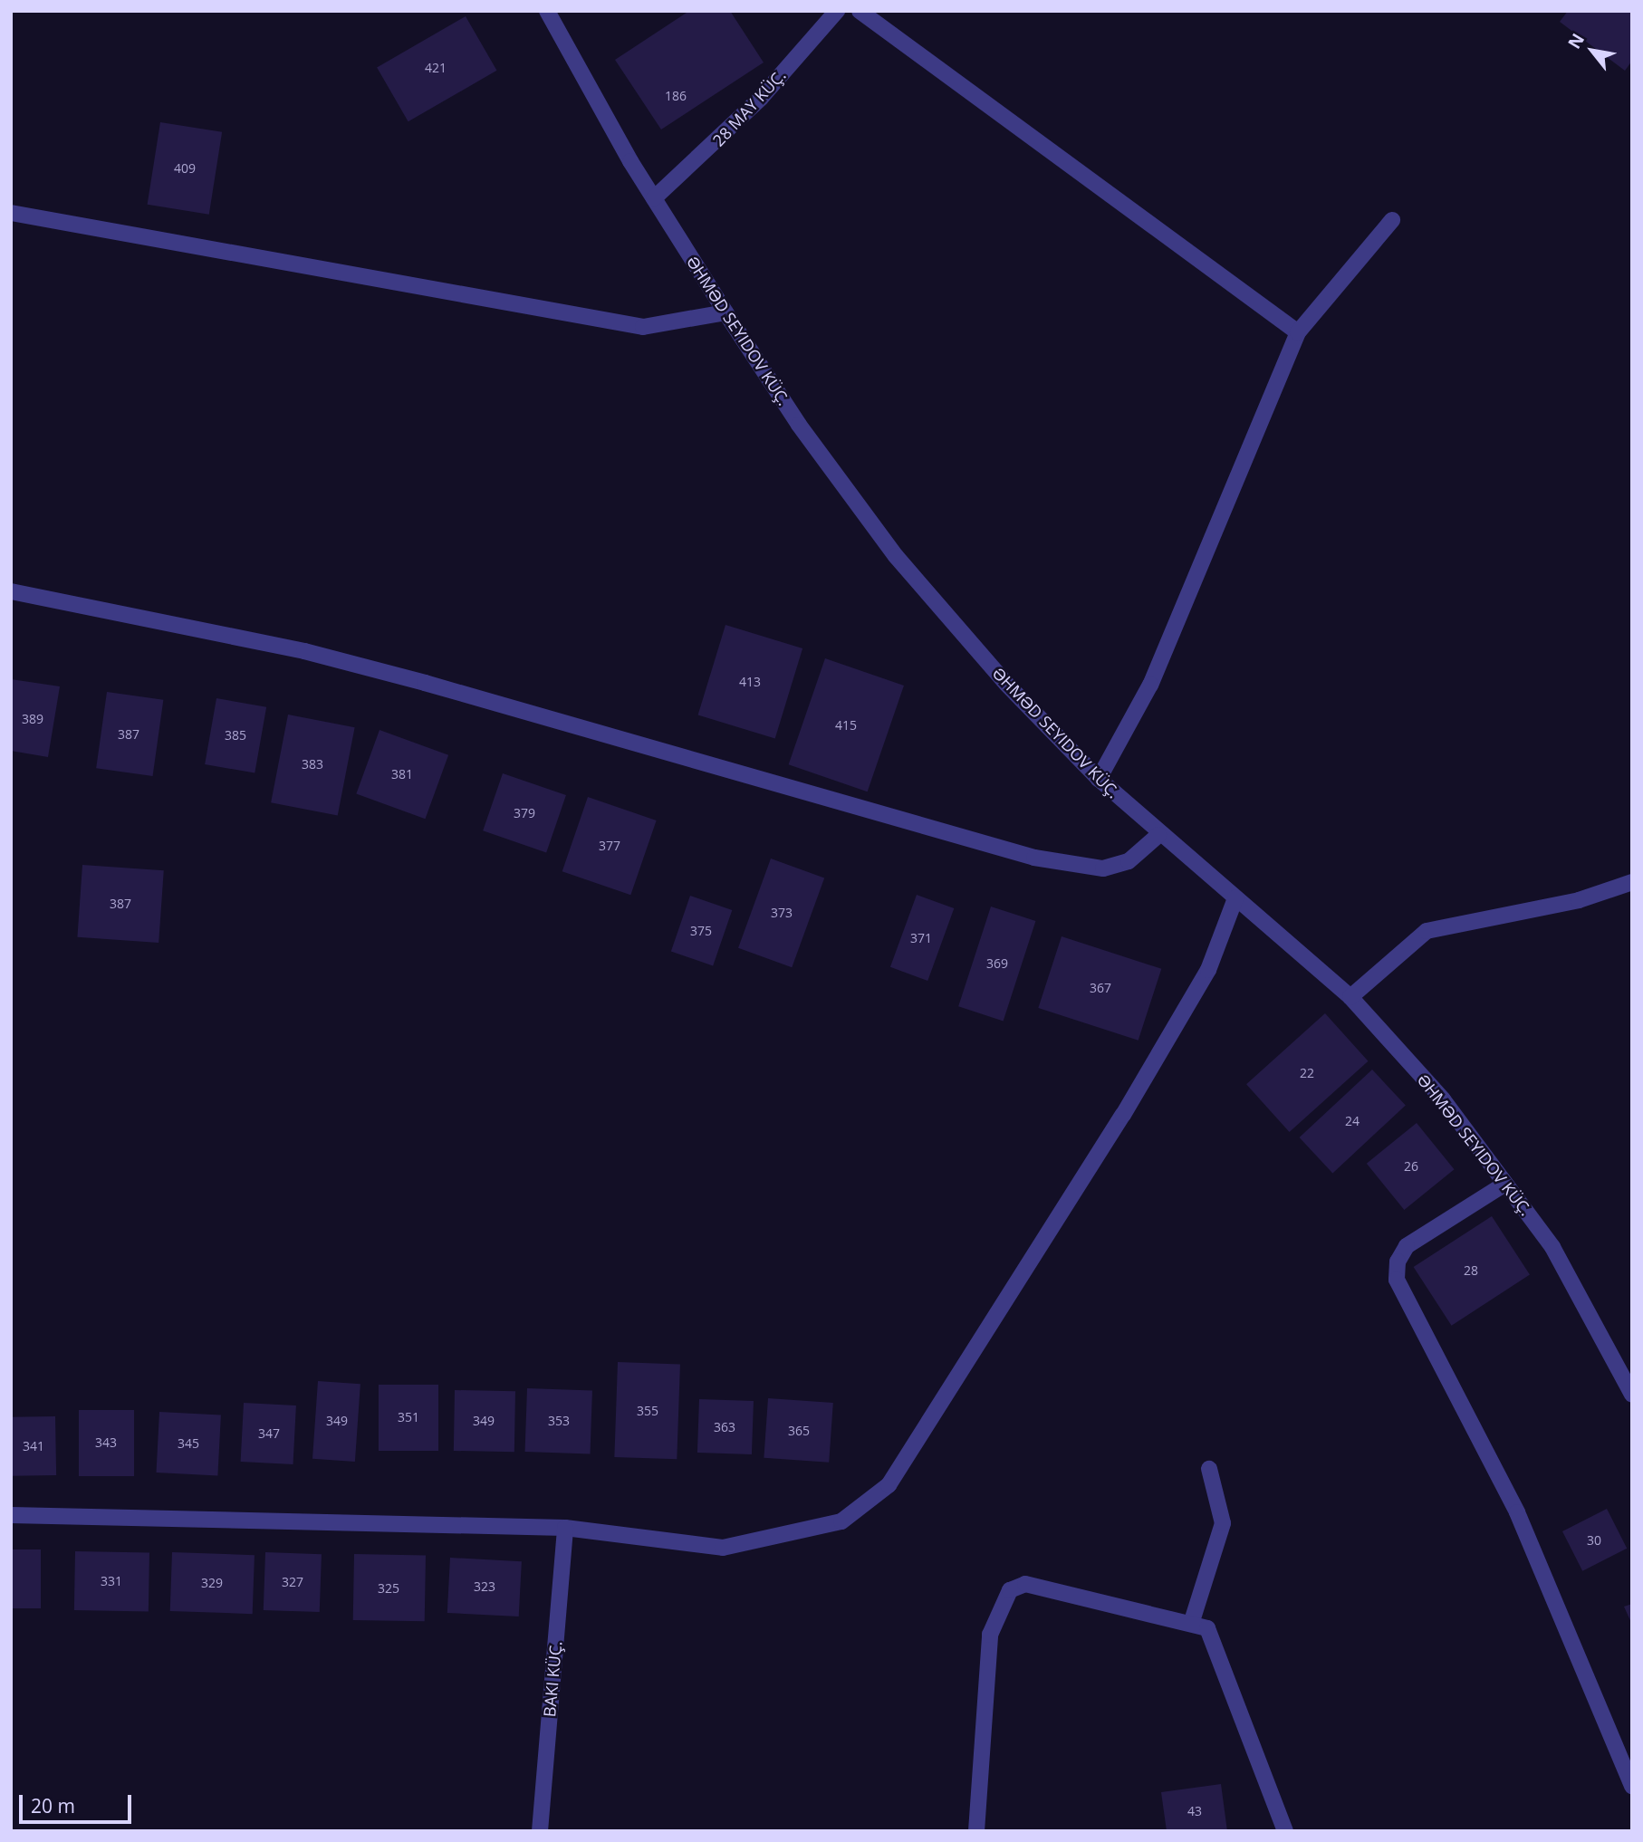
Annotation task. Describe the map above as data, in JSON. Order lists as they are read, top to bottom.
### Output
{
  "streets": {
    "street": ["28 MAY KÜÇ.", "ƏHMƏD SEYIDOV KÜÇ."]
  },
  "crossings": [
    ["28 MAY KÜÇ.", "ƏHMƏD SEYIDOV KÜÇ."]
  ],
  "house_numbers": [
    "421",
    "186",
    "409",
    "413",
    "389",
    "415",
    "387",
    "385",
    "383",
    "381",
    "379",
    "377",
    "387",
    "373",
    "375",
    "371",
    "369",
    "367",
    "22",
    "24",
    "26",
    "28",
    "355",
    "351",
    "349",
    "349",
    "353",
    "363",
    "365",
    "347",
    "343",
    "345",
    "341",
    "30",
    "331",
    "327",
    "329",
    "323",
    "325",
    "43"
  ],
  "scale_bar": "20 m",
  "north": "top left"
}
